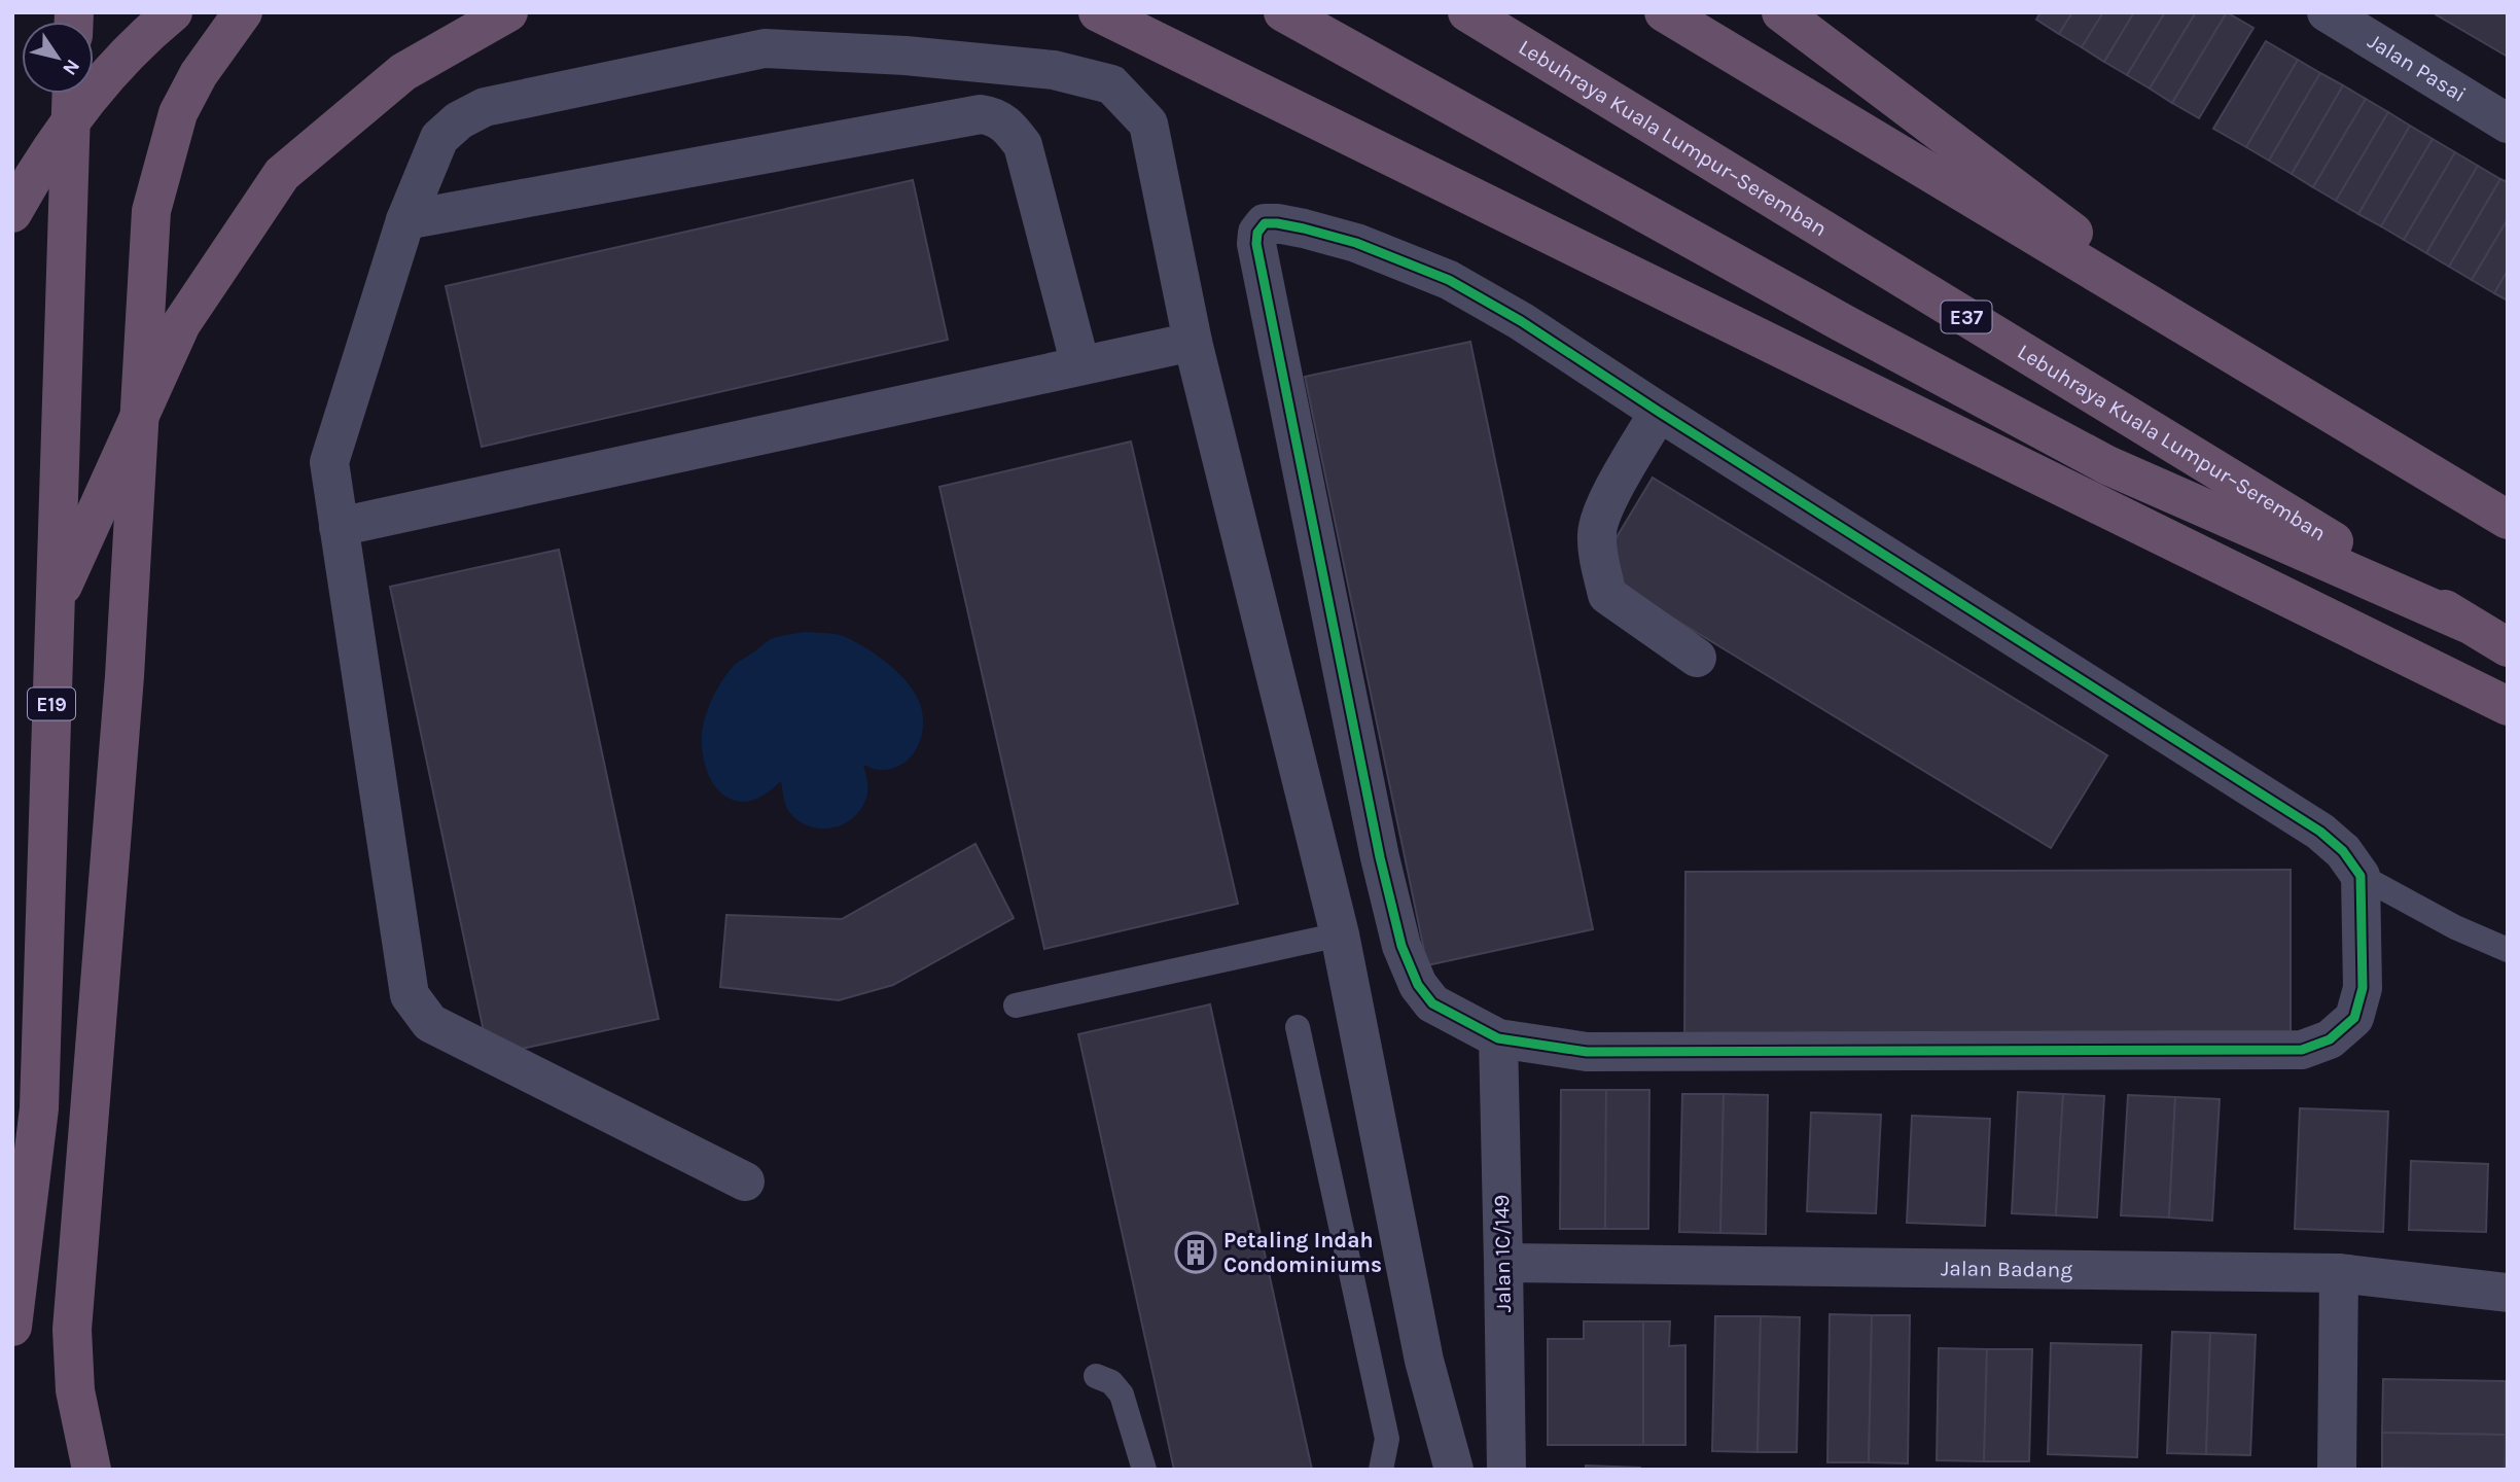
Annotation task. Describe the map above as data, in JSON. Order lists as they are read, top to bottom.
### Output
{
  "streets": {
    "highway": ["Lebuhraya Kuala Lumpur–Seremban", "E37", "E19"],
    "street": ["Jalan Pasai", "Jalan 1C/149", "Jalan Badang"]
  },
  "crossings": [
    ["Jalan 1C/149", "Jalan Badang"]
  ],
  "places": {
    "building": ["Petaling Indah Condominiums"]
  },
  "north": "bottom right"
}
